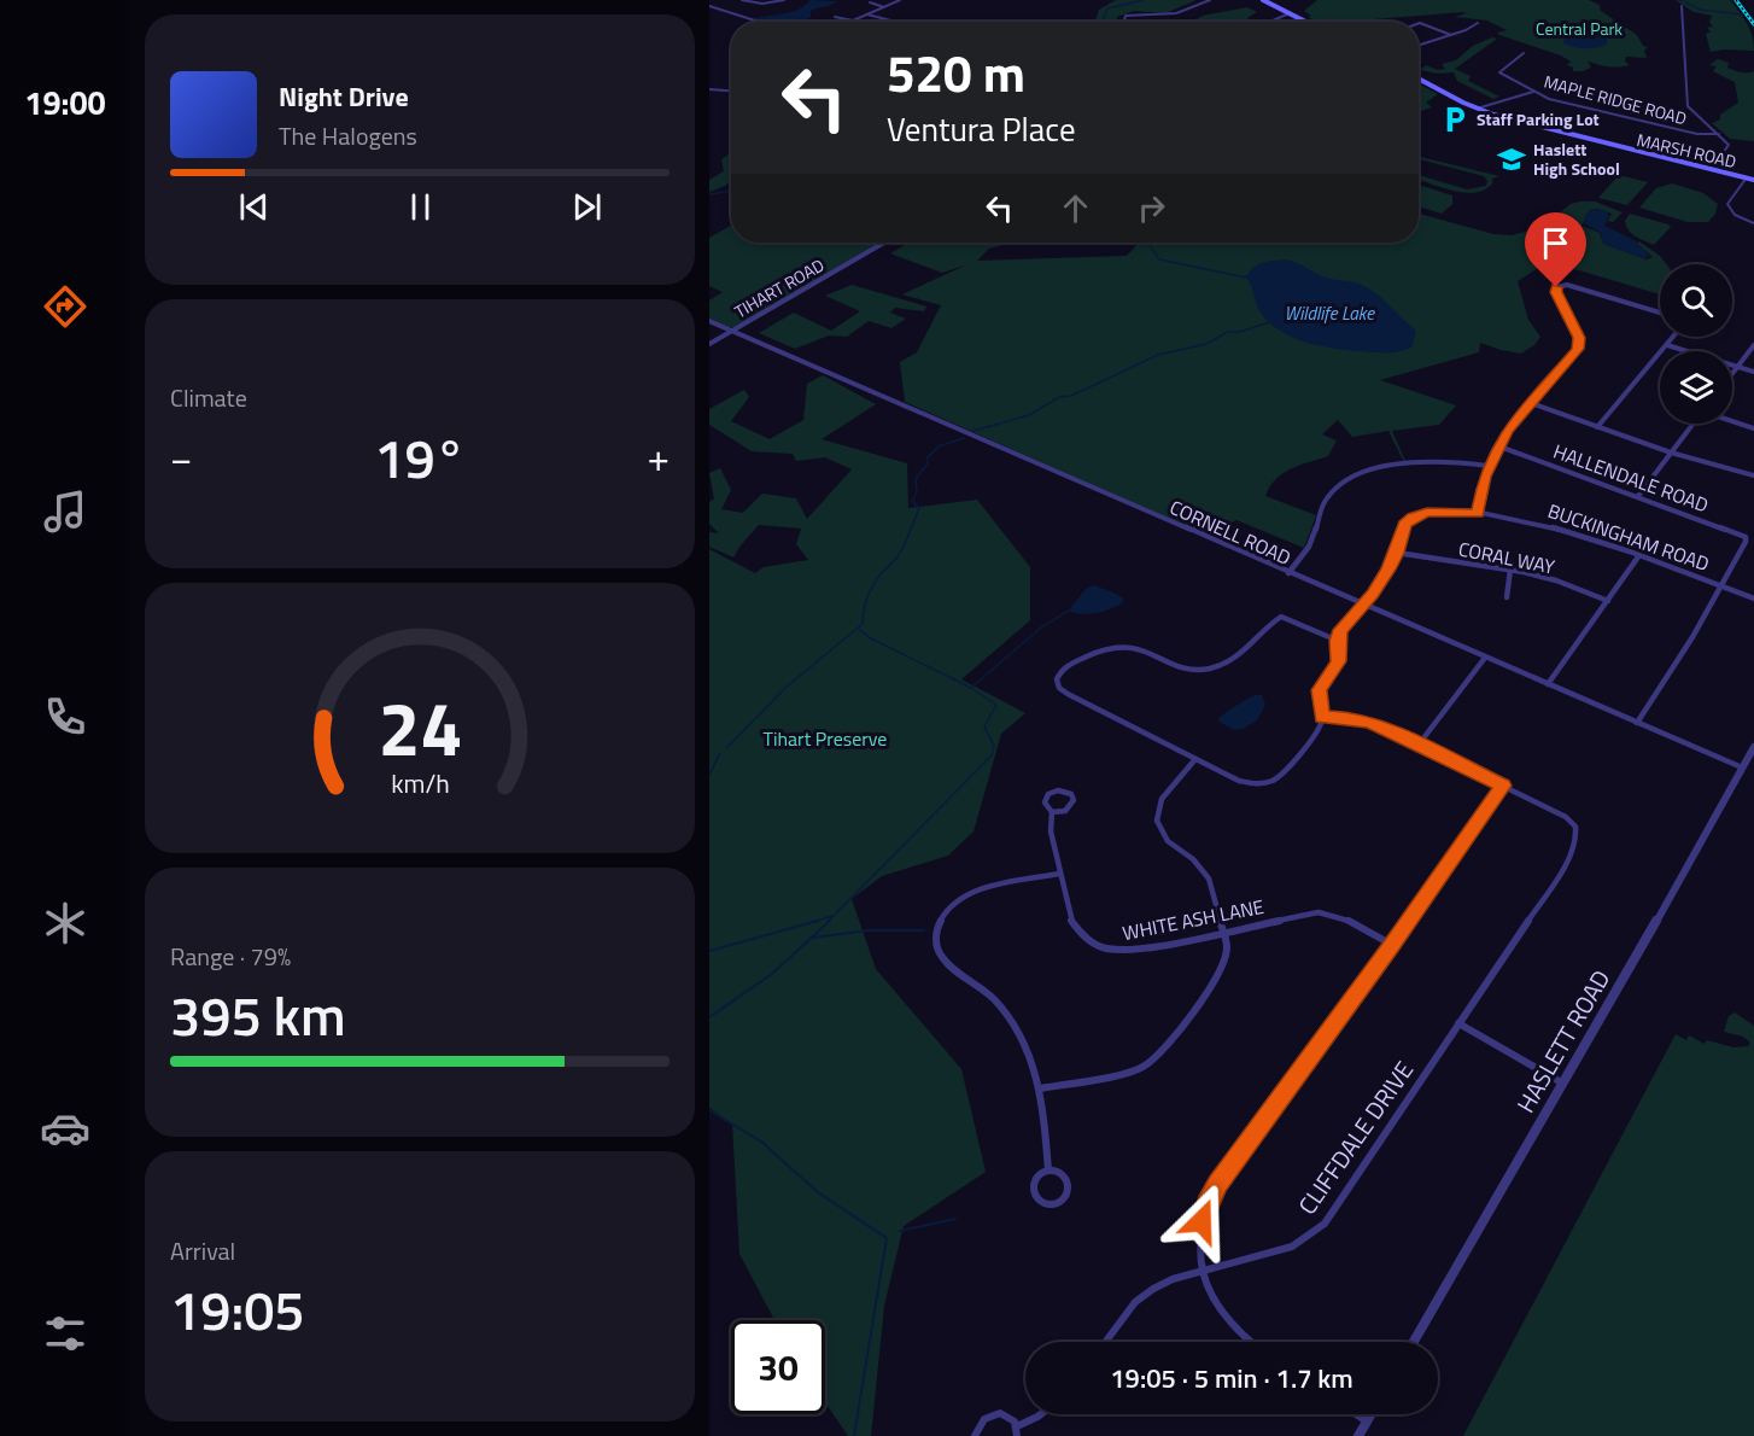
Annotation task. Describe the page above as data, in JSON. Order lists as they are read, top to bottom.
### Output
{
  "streets": {
    "main road": ["MARSH ROAD"],
    "street": [
      "MAPLE RIDGE ROAD",
      "TIHART ROAD",
      "HALLENDALE ROAD",
      "CORNELL ROAD",
      "BUCKINGHAM ROAD",
      "CORAL WAY",
      "WHITE ASH LANE",
      "HASLETT ROAD",
      "CLIFFDALE DRIVE"
    ]
  },
  "crossings": [
    ["TIHART ROAD", "CORNELL ROAD"],
    ["HALLENDALE ROAD", "BUCKINGHAM ROAD"],
    ["CORNELL ROAD", "BUCKINGHAM ROAD"],
    ["CORNELL ROAD", "HASLETT ROAD"],
    ["BUCKINGHAM ROAD", "CORAL WAY"]
  ],
  "water": ["Wildlife Lake"],
  "parks": ["Central Park", "Tihart Preserve"],
  "places": {
    "parking": ["Staff Parking Lot"],
    "school or university": ["Haslett High School"]
  },
  "page": {
    "tabs": "19:00",
    "turn": ["520 m", "Ventura Place"],
    "song": ["Night Drive", "The Halogens"],
    "tile": [
      "Climate",
      ["Range · 79%", "395 km"],
      ["Arrival", "19:05"]
    ],
    "heat": ["−", "19°", "+"],
    "limit": "30",
    "trip": "19:05 · 5 min · 1.7 km",
    "gauge": ["24", "km/h"]
  }
}
